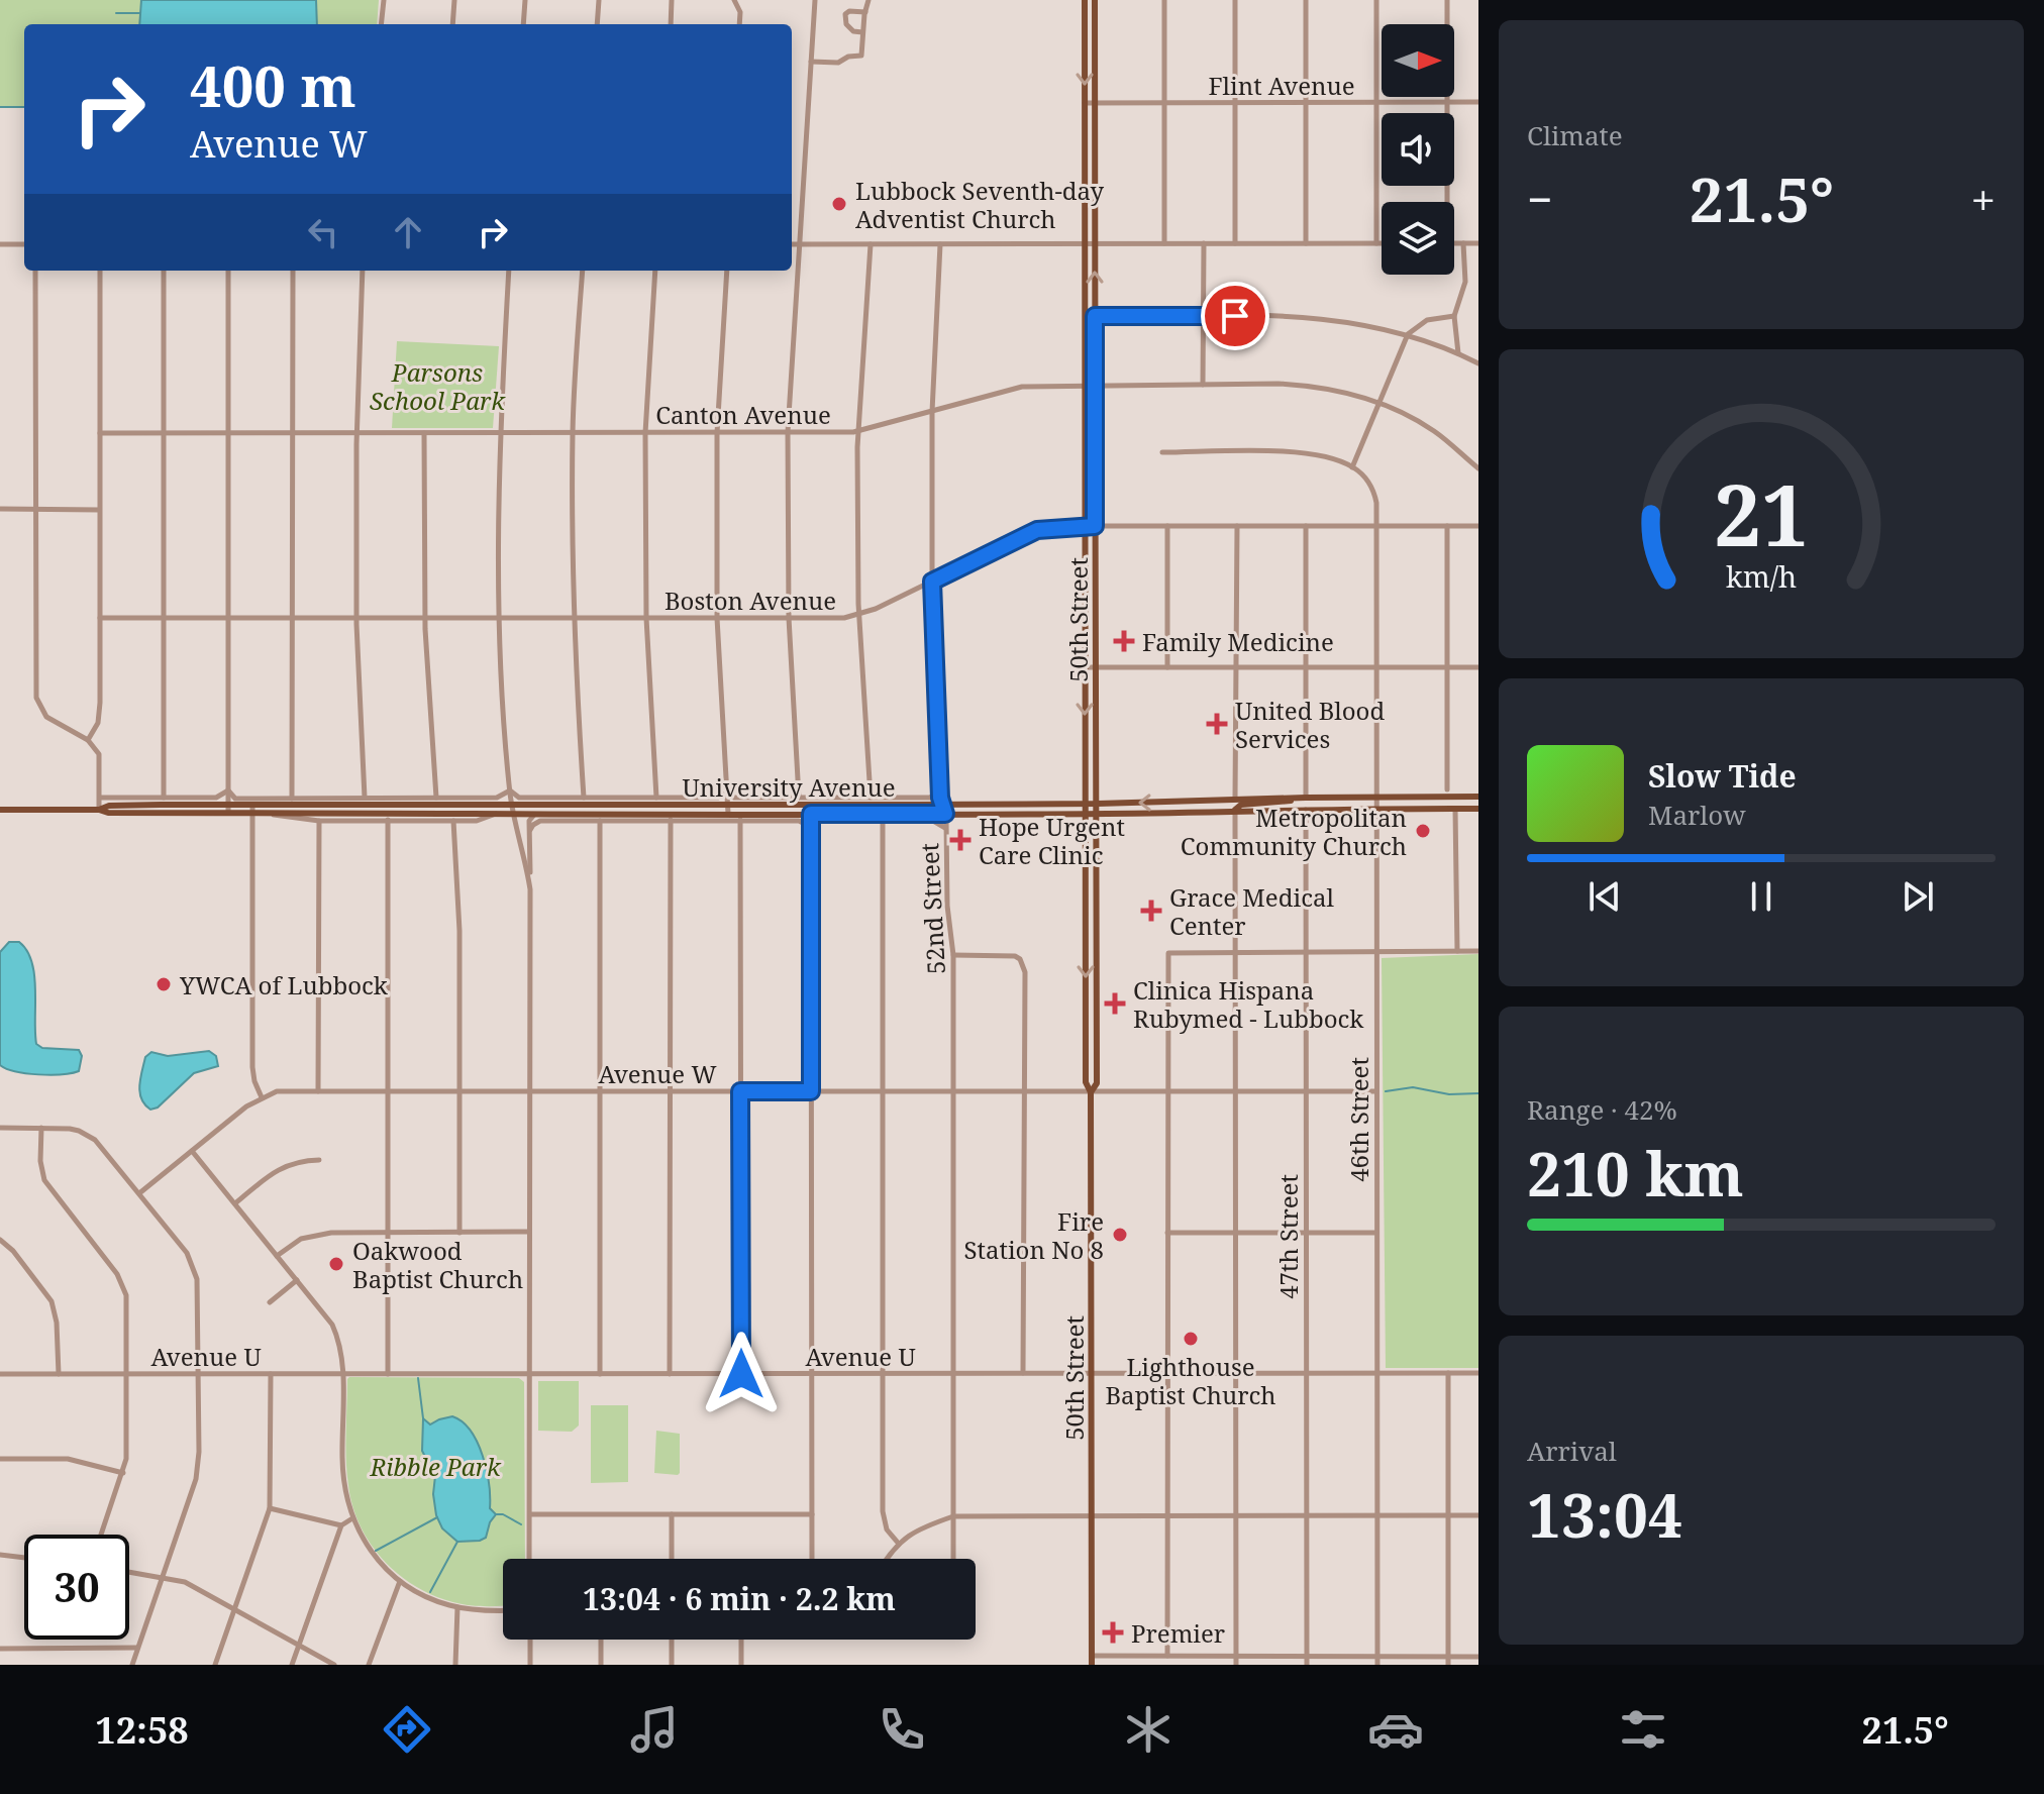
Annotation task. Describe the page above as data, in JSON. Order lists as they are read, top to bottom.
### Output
{
  "streets": {
    "main road": ["50th Street", "University Avenue"],
    "street": [
      "Flint Avenue",
      "Canton Avenue",
      "Boston Avenue",
      "52nd Street",
      "Avenue W",
      "46th Street",
      "47th Street",
      "Avenue U"
    ]
  },
  "crossings": [
    ["Flint Avenue", "50th Street"],
    ["Canton Avenue", "50th Street"],
    ["Canton Avenue", "52nd Street"],
    ["Boston Avenue", "50th Street"],
    ["Boston Avenue", "52nd Street"],
    ["Boston Avenue", "46th Street"],
    ["50th Street", "University Avenue"],
    ["50th Street", "Avenue W"],
    ["50th Street", "Avenue U"],
    ["University Avenue", "52nd Street"],
    ["University Avenue", "46th Street"],
    ["University Avenue", "47th Street"],
    ["52nd Street", "Avenue W"],
    ["52nd Street", "Avenue U"],
    ["Avenue W", "46th Street"],
    ["Avenue W", "47th Street"],
    ["46th Street", "Avenue U"],
    ["47th Street", "Avenue U"]
  ],
  "parks": ["Parsons School Park", "Ribble Park"],
  "places": {
    "other": [
      "Lubbock Seventh-day Adventist Church",
      "Metropolitan Community Church",
      "YWCA of Lubbock",
      "Fire Station No 8",
      "Oakwood Baptist Church",
      "Lighthouse Baptist Church"
    ],
    "health": [
      "Family Medicine",
      "United Blood Services",
      "Hope Urgent Care Clinic",
      "Grace Medical Center",
      "Clinica Hispana Rubymed - Lubbock",
      "Premier"
    ]
  },
  "north": "right",
  "page": {
    "tile": [
      "Climate",
      ["Range · 42%", "210 km"],
      ["Arrival", "13:04"]
    ],
    "turn": ["400 m", "Avenue W"],
    "heat": ["−", "21.5°", "+"],
    "song": ["Slow Tide", "Marlow"],
    "limit": "30",
    "trip": "13:04 · 6 min · 2.2 km",
    "tabs": ["12:58", "21.5°"],
    "gauge": ["21", "km/h"]
  }
}
